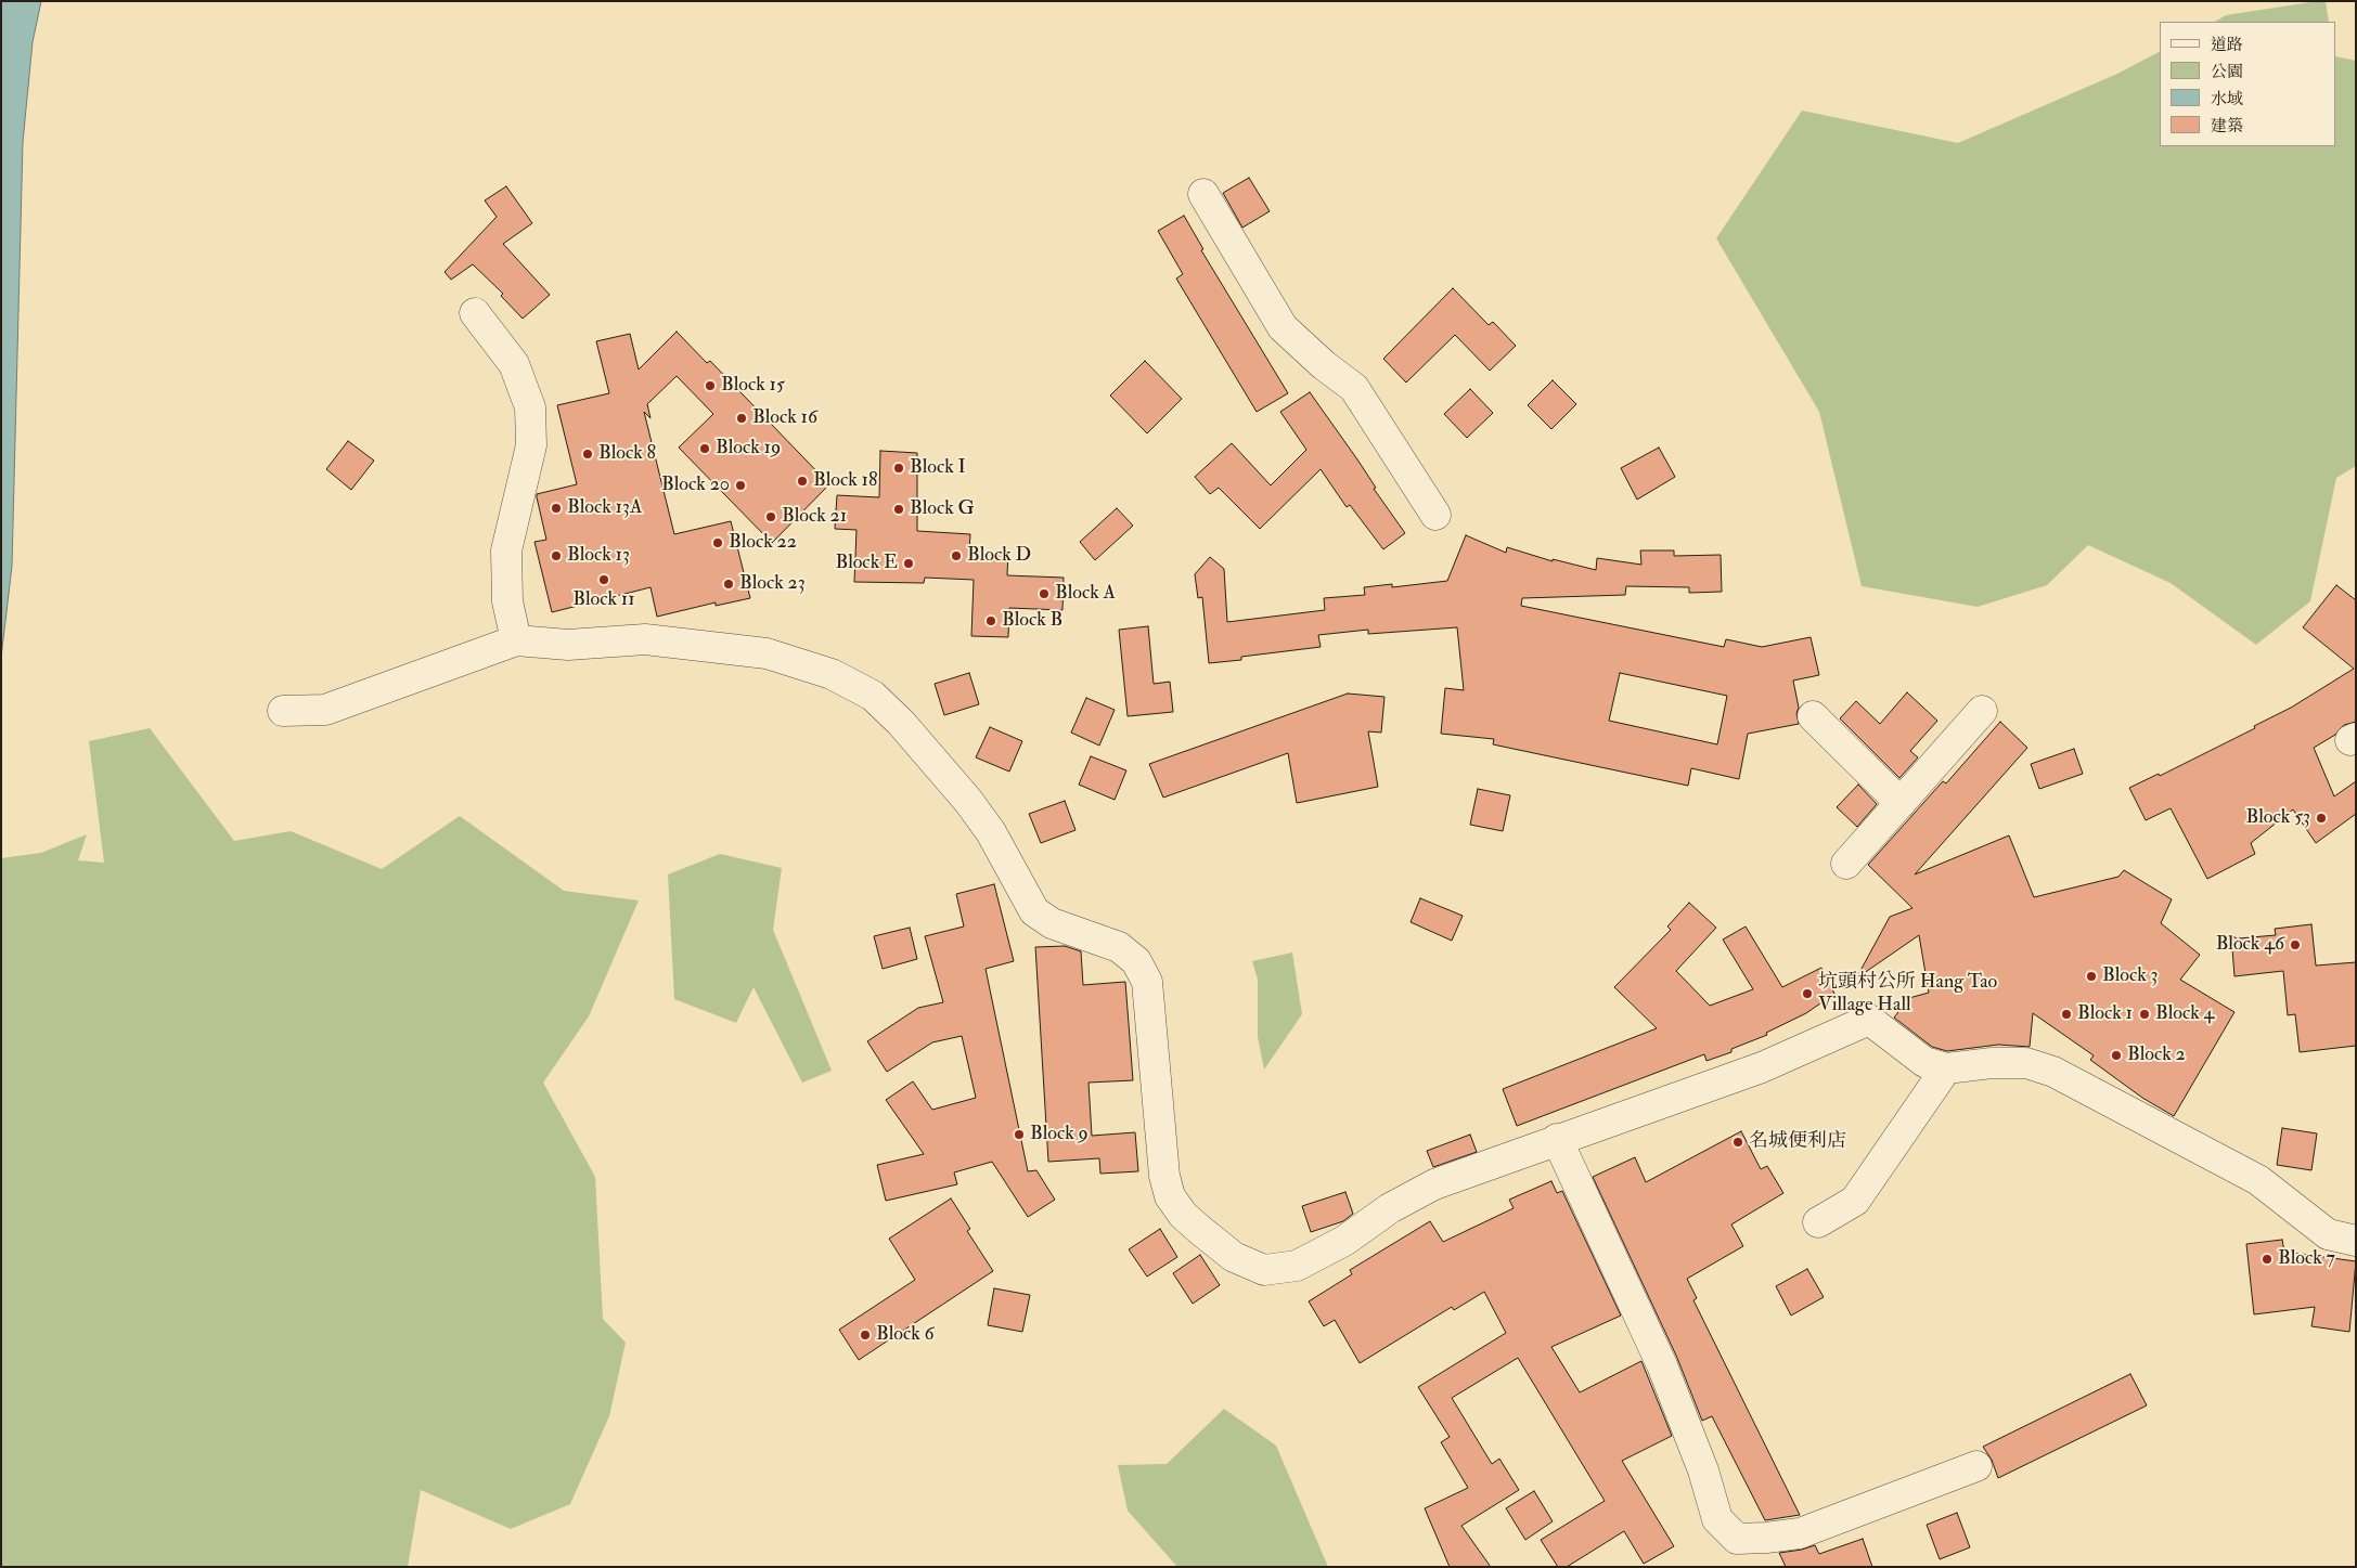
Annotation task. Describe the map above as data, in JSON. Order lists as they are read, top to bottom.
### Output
{
  "places": [
    "Block 15",
    "Block 16",
    "Block 19",
    "Block 8",
    "Block I",
    "Block 18",
    "Block 20",
    "Block 13A",
    "Block G",
    "Block 21",
    "Block 22",
    "Block 13",
    "Block D",
    "Block E",
    "Block 11",
    "Block 23",
    "Block A",
    "Block B",
    "Block 53",
    "Block 46",
    "Block 3",
    "坑頭村公所 Hang Tao Village Hall",
    "Block 1",
    "Block 4",
    "Block 2",
    "Block 9",
    "名城便利店",
    "Block 7",
    "Block 6"
  ],
  "legend": [
    "道路",
    "公園",
    "水域",
    "建築"
  ]
}
